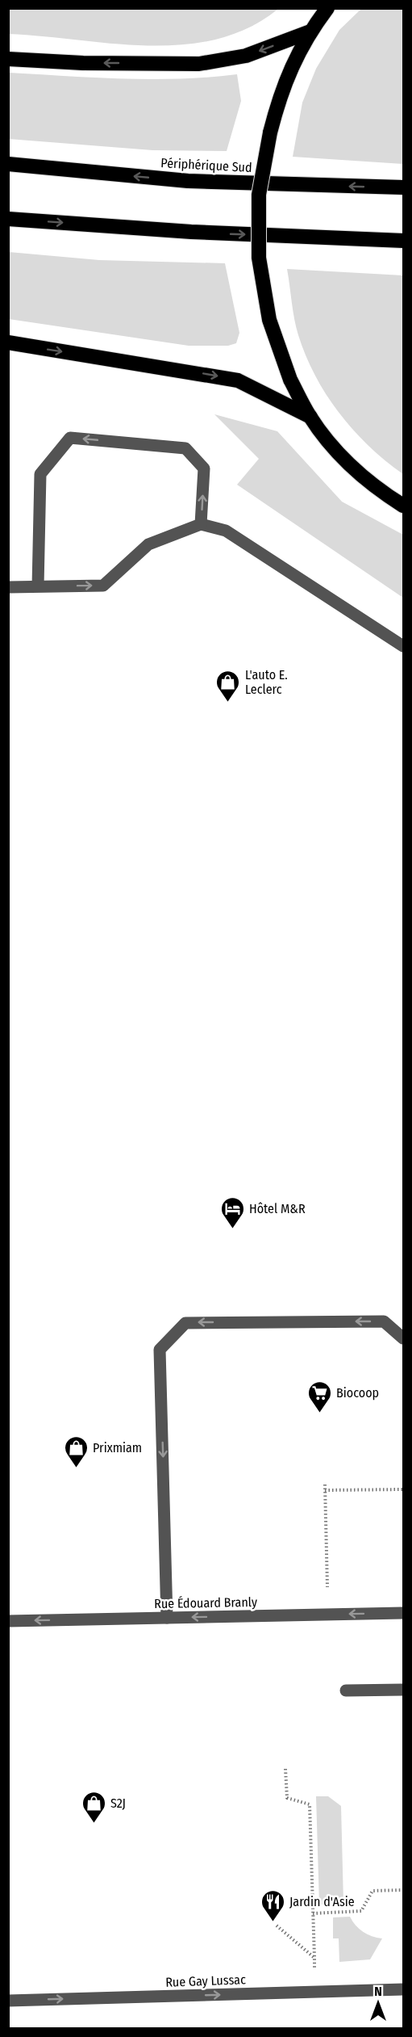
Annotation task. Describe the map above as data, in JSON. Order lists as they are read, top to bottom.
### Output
{
  "streets": {
    "highway": ["Périphérique Sud"],
    "street": ["Rue Édouard Branly", "Rue Gay Lussac"]
  },
  "one_way": ["Rue Édouard Branly", "Rue Gay Lussac"],
  "places": {
    "shop": ["L'auto E. Leclerc", "Prixmiam", "S2J"],
    "hotel": ["Hôtel M&R"],
    "supermarket": ["Biocoop"],
    "restaurant": ["Jardin d'Asie"]
  },
  "north": "top"
}
